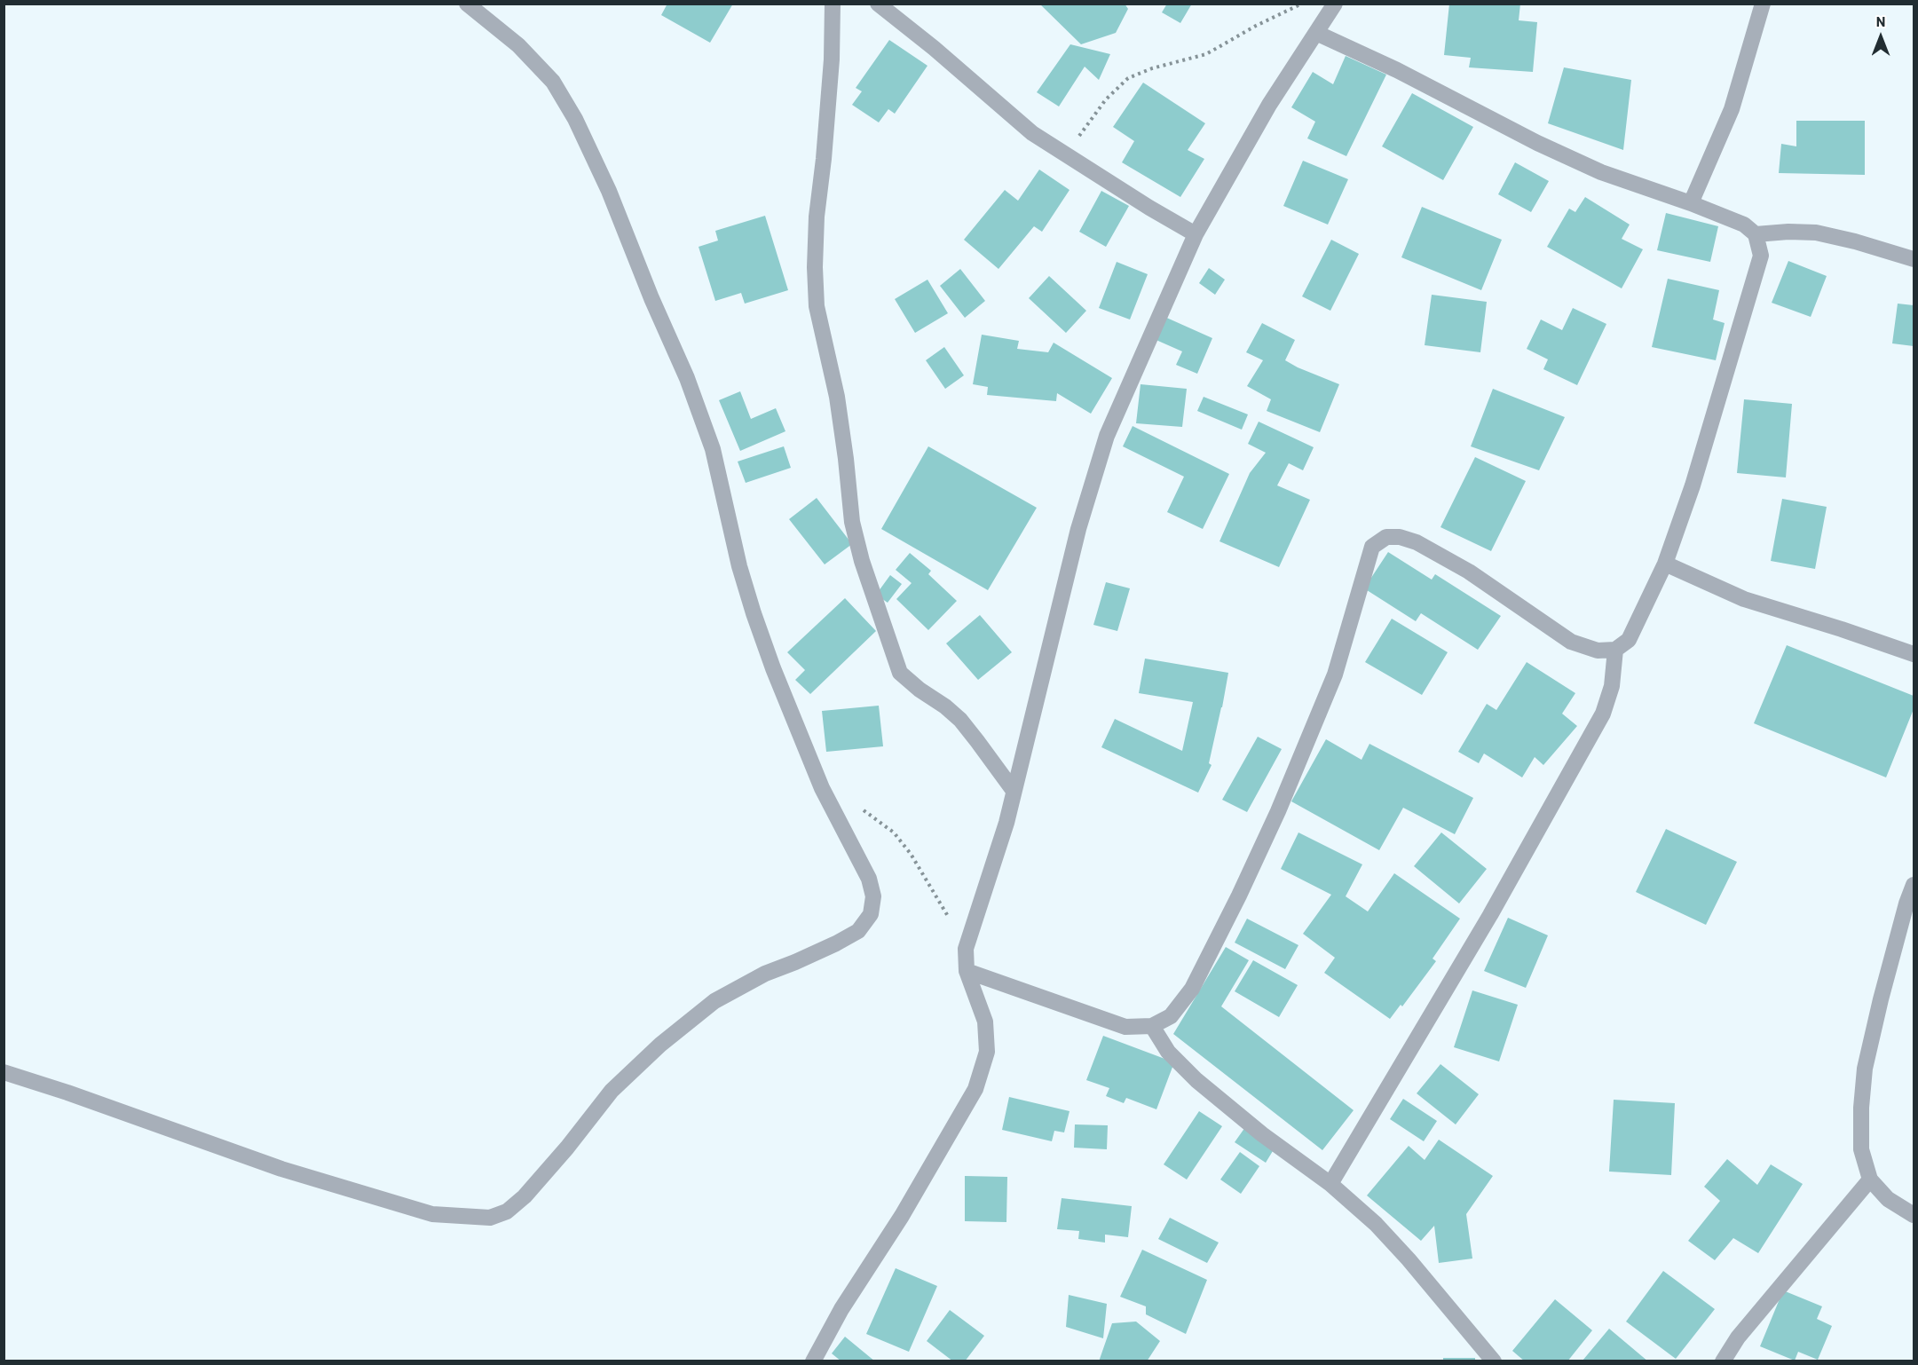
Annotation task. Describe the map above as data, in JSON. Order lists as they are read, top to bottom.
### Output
{
  "north": "top"
}
